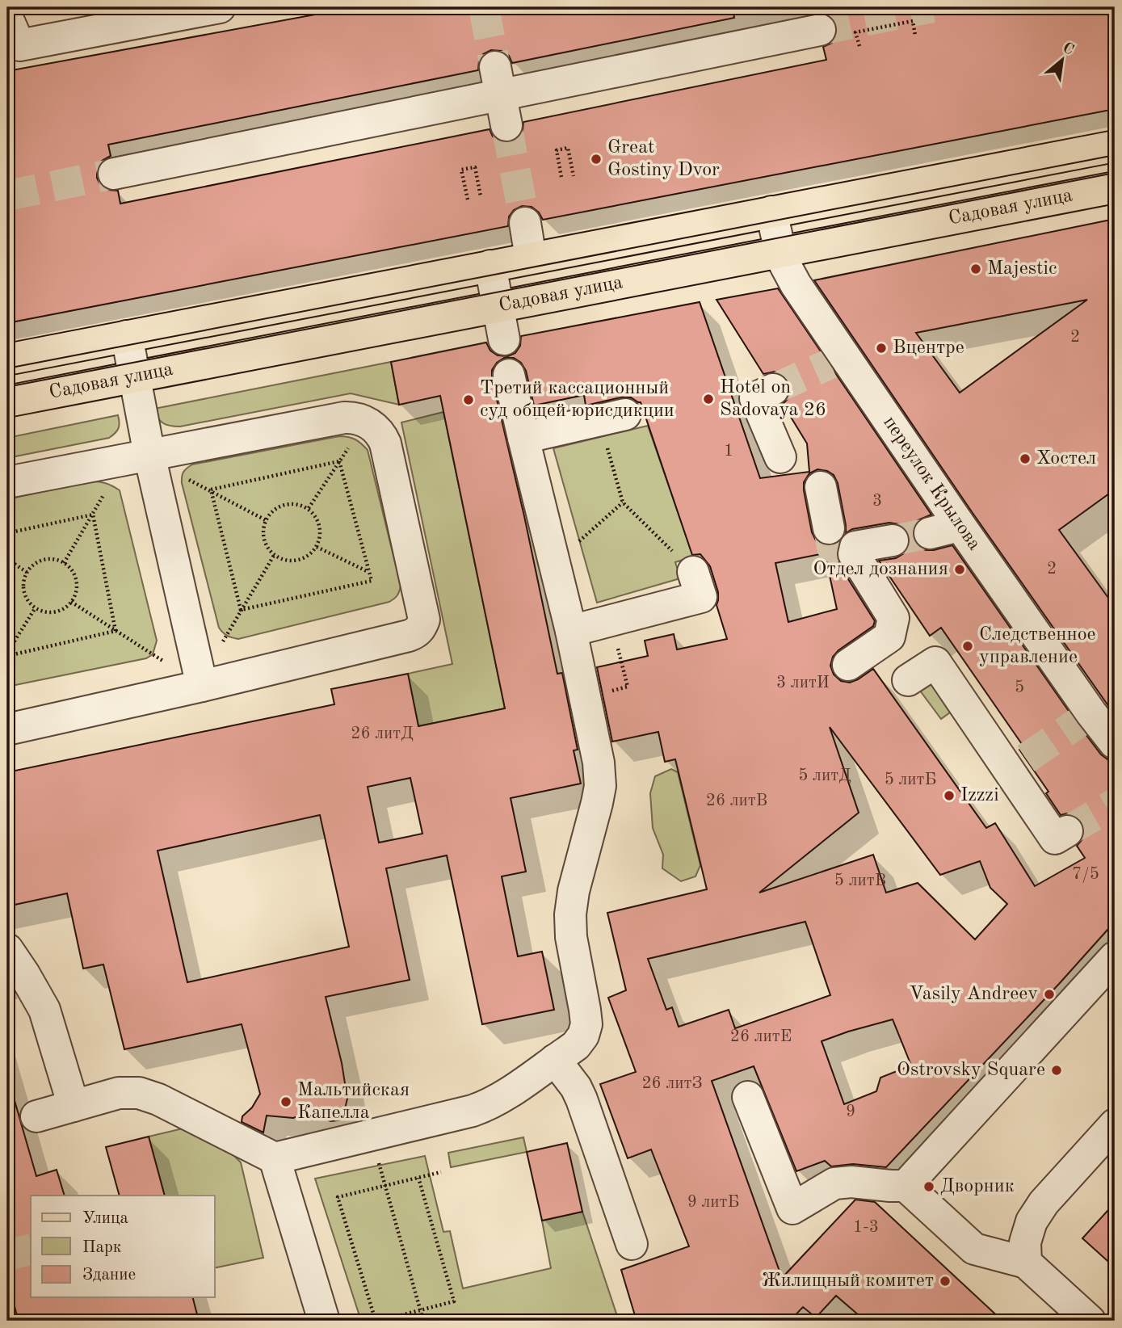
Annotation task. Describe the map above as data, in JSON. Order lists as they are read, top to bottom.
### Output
{
  "streets": {
    "main road": ["Садовая улица"],
    "street": ["переулок Крылова"]
  },
  "crossings": [
    ["Садовая улица", "переулок Крылова"]
  ],
  "places": [
    "Great Gostiny Dvor",
    "Majestic",
    "Вцентре",
    "Hotel on Sadovaya 26",
    "Третий кассационный суд общей юрисдикции",
    "Хостел",
    "Отдел дознания",
    "Следственное управление",
    "Izzzi",
    "Vasily Andreev",
    "Ostrovsky Square",
    "Мальтийская Капелла",
    "Дворник",
    "Жилищный комитет"
  ],
  "house_numbers": [
    "2",
    "1",
    "3",
    "2",
    "3 литИ",
    "5",
    "26 литД",
    "5 литД",
    "5 литБ",
    "26 литВ",
    "7/5",
    "5 литВ",
    "26 литЕ",
    "26 литЗ",
    "9",
    "9 литБ",
    "1-3"
  ],
  "legend": ["Улица", "Парк", "Здание"],
  "north": "top right"
}
